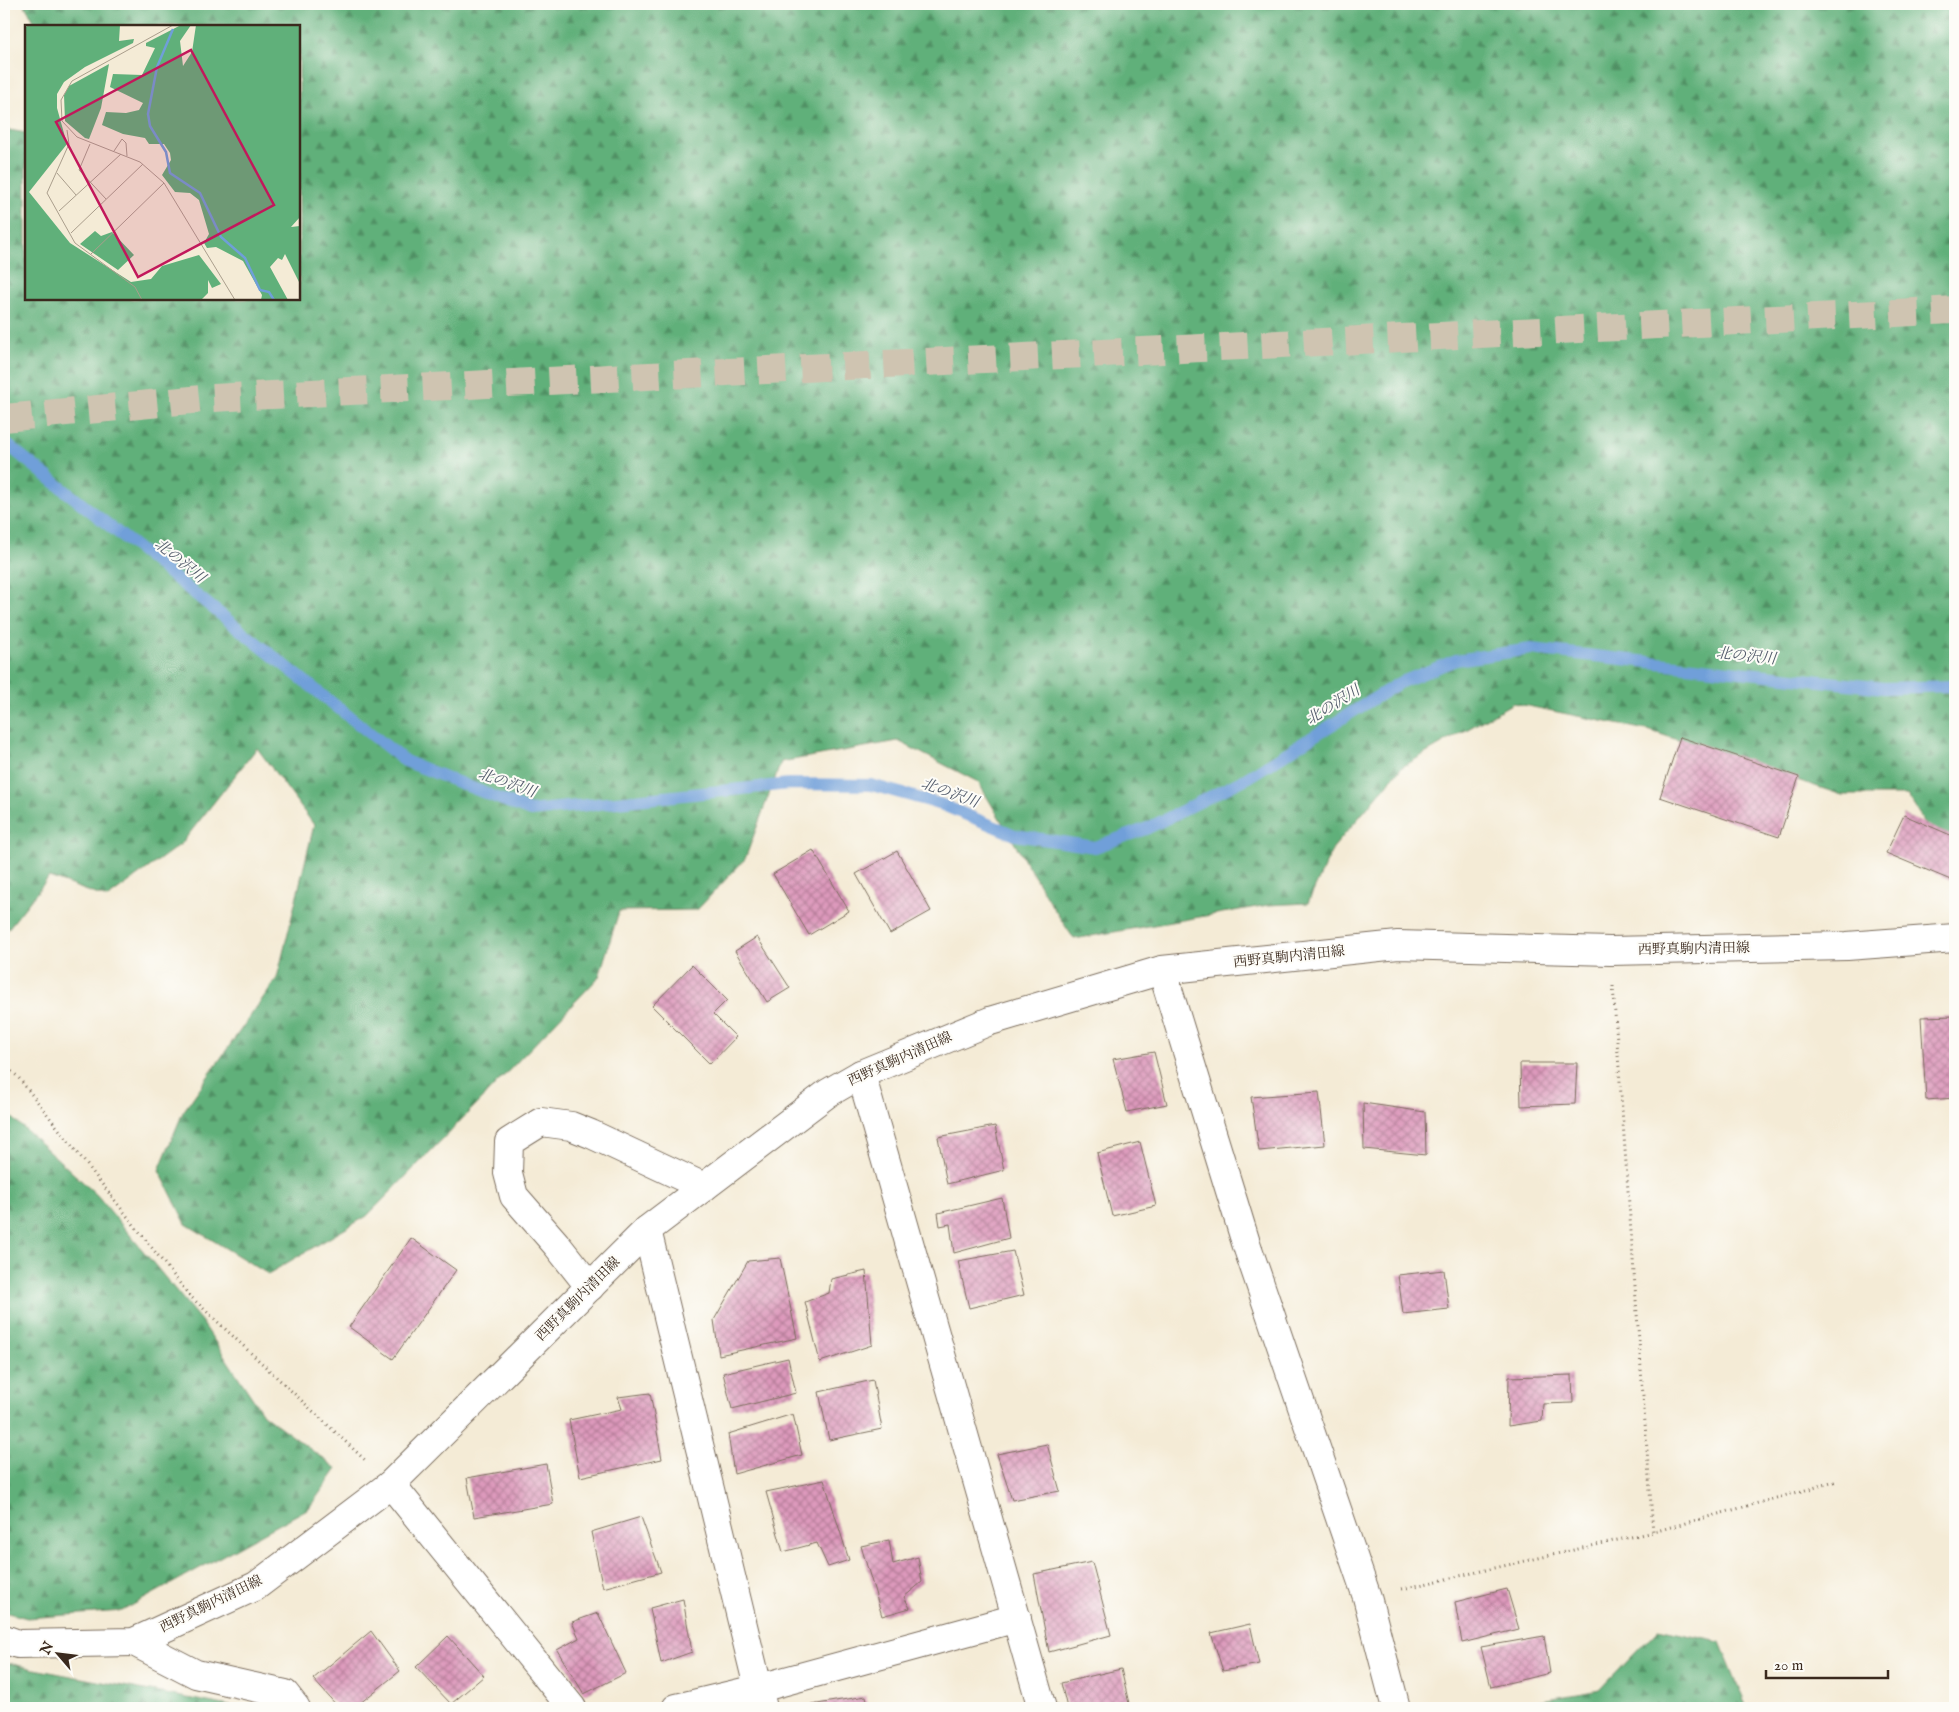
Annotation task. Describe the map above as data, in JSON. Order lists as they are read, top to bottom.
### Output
{
  "streets": {
    "street": ["西野真駒内清田線"]
  },
  "water": ["北の沢川"],
  "scale_bar": "20 m",
  "north": "top left"
}
